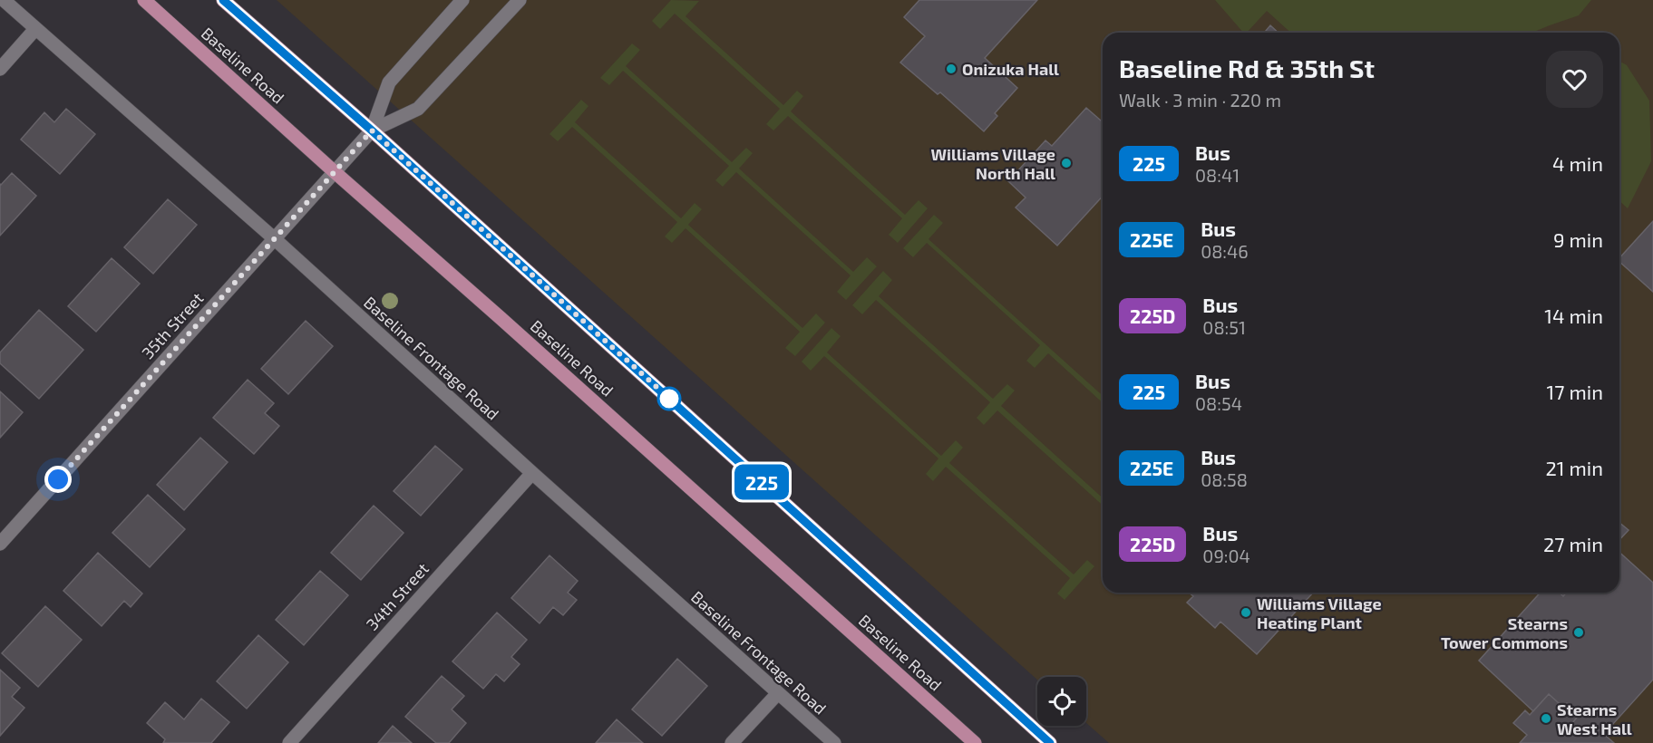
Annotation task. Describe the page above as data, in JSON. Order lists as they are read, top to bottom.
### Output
{
  "streets": {
    "main road": ["Baseline Road"],
    "street": ["35th Street", "Baseline Frontage Road", "34th Street"]
  },
  "crossings": [
    ["Baseline Road", "35th Street"],
    ["35th Street", "Baseline Frontage Road"],
    ["Baseline Frontage Road", "34th Street"]
  ],
  "places": [
    "Onizuka Hall",
    "Williams Village North Hall",
    "Williams Village Heating Plant",
    "Stearns Tower Commons",
    "Stearns West Hall"
  ],
  "lines": ["bus line 225"],
  "page": {
    "on_map": "225",
    "heading": ["Baseline Rd & 35th St", "Walk · 3 min · 220 m"],
    "list": [
      {
        "mark": "225",
        "name": "Bus",
        "note": "08:41",
        "value": "4 min"
      },
      {
        "mark": "225E",
        "name": "Bus",
        "note": "08:46",
        "value": "9 min"
      },
      {
        "mark": "225D",
        "name": "Bus",
        "note": "08:51",
        "value": "14 min"
      },
      {
        "mark": "225",
        "name": "Bus",
        "note": "08:54",
        "value": "17 min"
      },
      {
        "mark": "225E",
        "name": "Bus",
        "note": "08:58",
        "value": "21 min"
      },
      {
        "mark": "225D",
        "name": "Bus",
        "note": "09:04",
        "value": "27 min"
      }
    ]
  }
}
